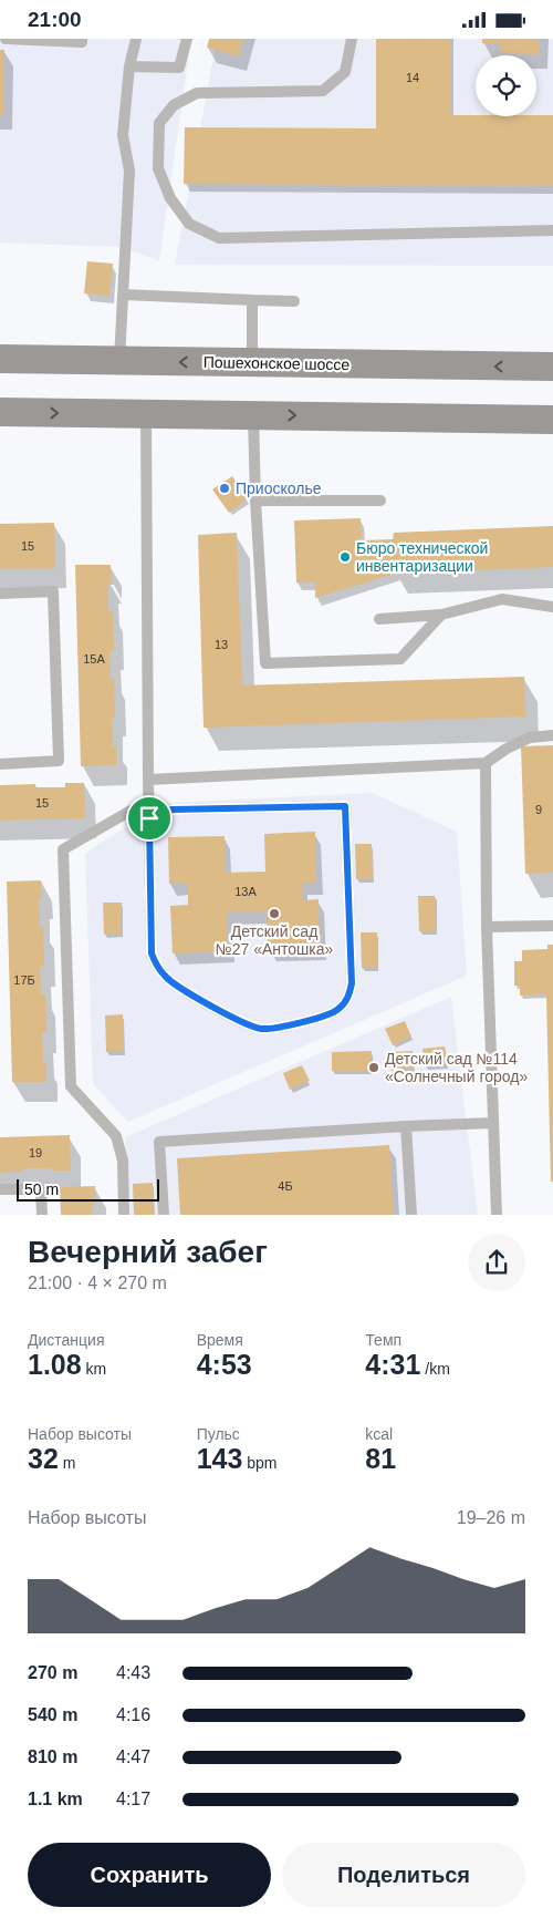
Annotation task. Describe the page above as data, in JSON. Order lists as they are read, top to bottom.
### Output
{
  "streets": {
    "main road": ["Пошехонское шоссе"]
  },
  "places": [
    "Приосколье",
    "Бюро технической инвентаризации",
    "Детский сад №27 «Антошка»",
    "Детский сад №114 «Солнечный город»"
  ],
  "house_numbers": [
    "14",
    "15",
    "13",
    "15А",
    "15",
    "9",
    "13А",
    "17Б",
    "19",
    "4Б"
  ],
  "scale_bar": "50 m",
  "page": {
    "status": "21:00",
    "scale": "50 m",
    "heading": ["Вечерний забег", "21:00 · 4 × 270 m"],
    "stats": [
      ["Дистанция", "1.08 km"],
      ["Время", "4:53"],
      ["Темп", "4:31 /km"],
      ["Набор высоты", "32 m"],
      ["Пульс", "143 bpm"],
      ["kcal", "81"]
    ],
    "chart": ["Набор высоты", "19–26 m"],
    "list": [
      {
        "name": "270 m",
        "note": "4:43"
      },
      {
        "name": "540 m",
        "note": "4:16"
      },
      {
        "name": "810 m",
        "note": "4:47"
      },
      {
        "name": "1.1 km",
        "note": "4:17"
      }
    ],
    "buttons": ["Сохранить", "Поделиться"]
  }
}
